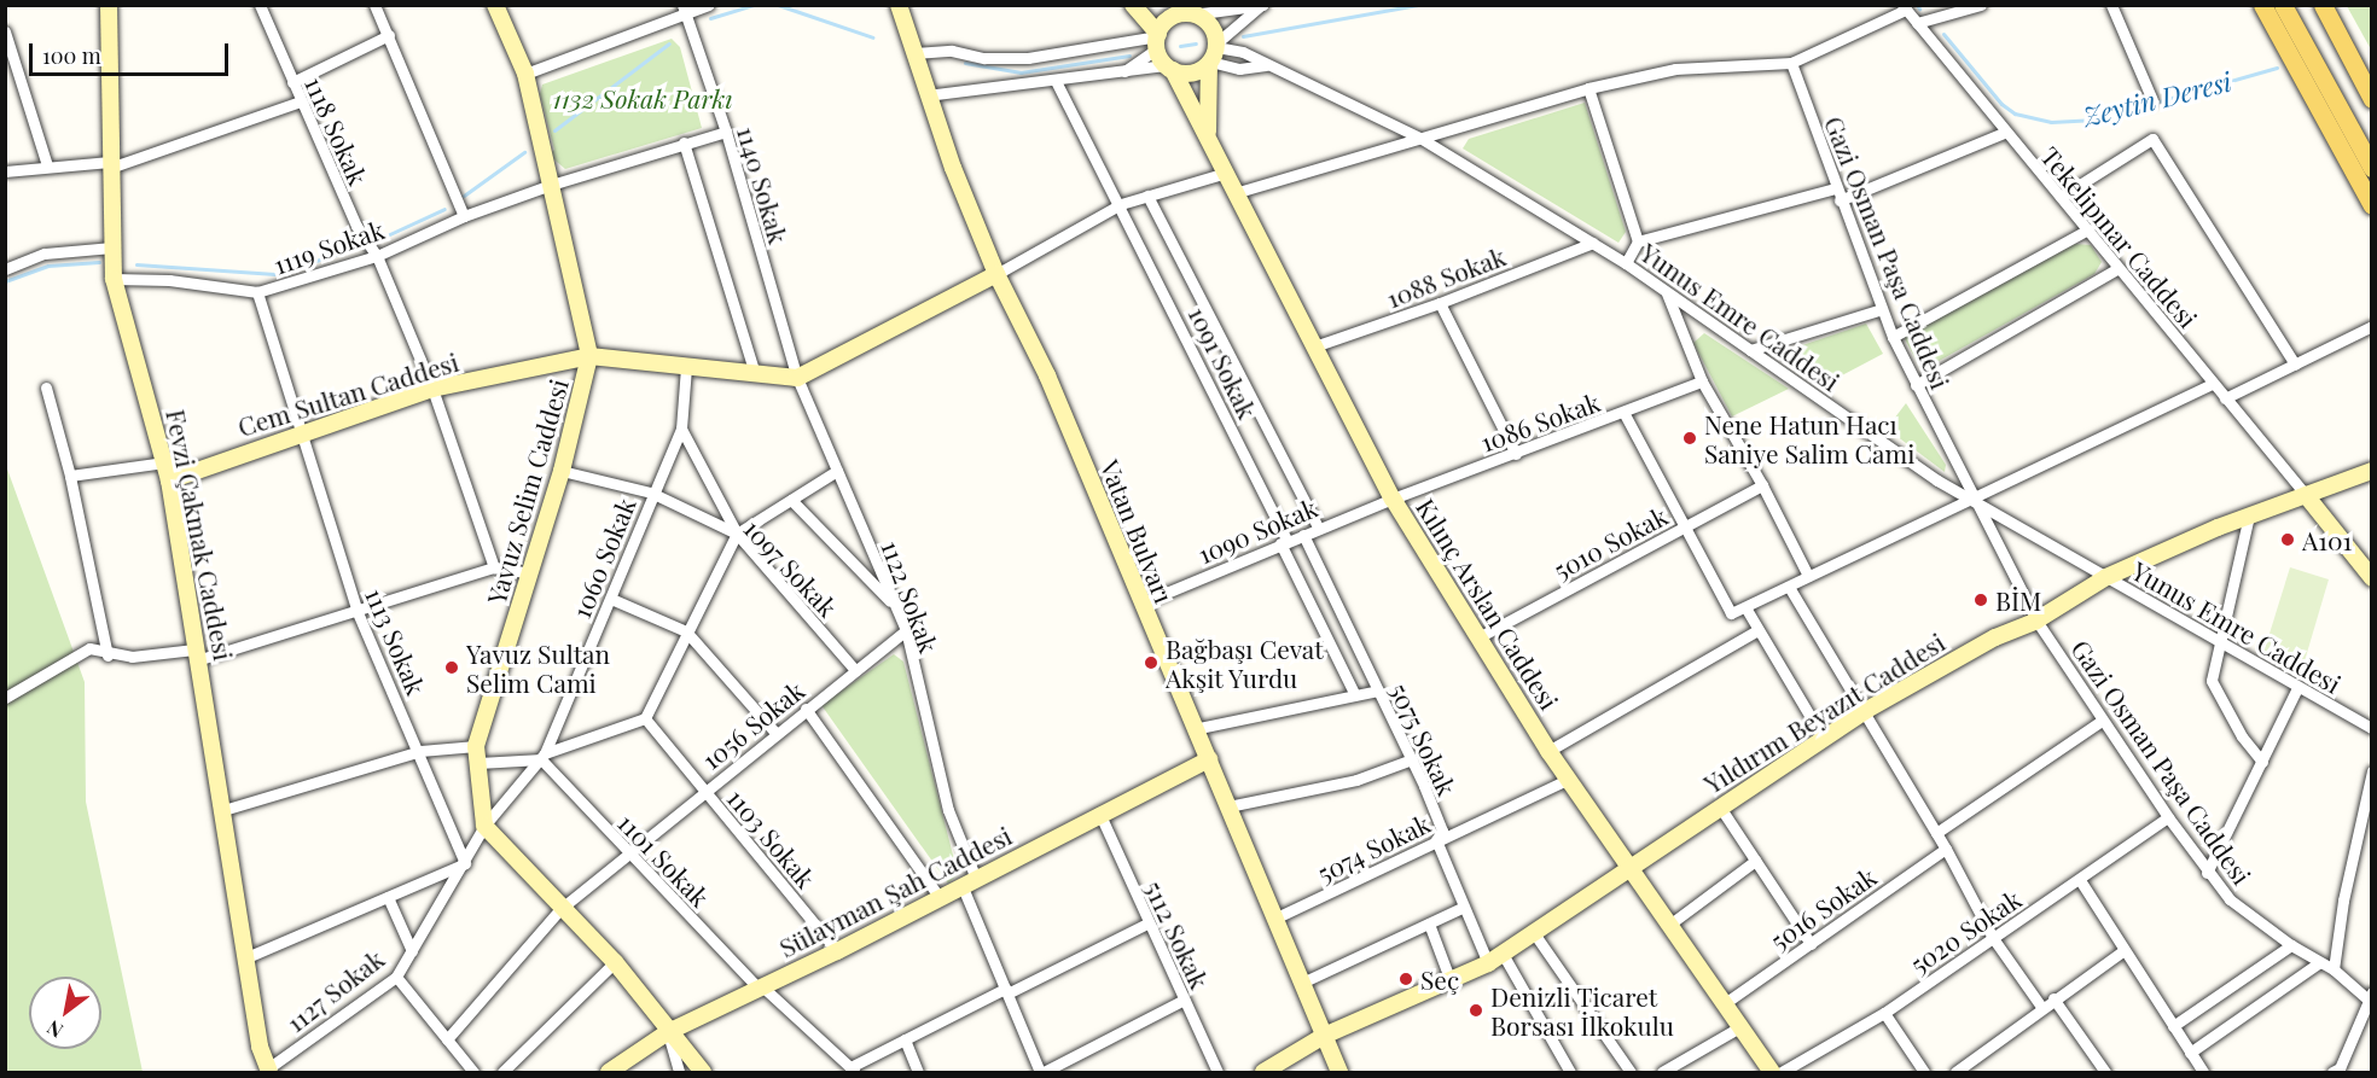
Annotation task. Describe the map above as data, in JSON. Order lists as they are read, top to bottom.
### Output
{
  "streets": {
    "street": [
      "1118 Sokak",
      "1140 Sokak",
      "Tekelipınar Caddesi",
      "1119 Sokak",
      "Gazi Osman Paşa Caddesi",
      "1088 Sokak",
      "Yunus Emre Caddesi",
      "1091 Sokak",
      "Cem Sultan Caddesi",
      "1086 Sokak",
      "Yavuz Selim Caddesi",
      "1090 Sokak",
      "Vatan Bulvarı",
      "Fevzi Çakmak Caddesi",
      "5010 Sokak",
      "1060 Sokak",
      "1097 Sokak",
      "1122 Sokak",
      "Kılınç Arslan Caddesi",
      "1113 Sokak",
      "Yıldırım Beyazıt Caddesi",
      "1056 Sokak",
      "5075 Sokak",
      "1103 Sokak",
      "5074 Sokak",
      "1101 Sokak",
      "Sülayman Şah Caddesi",
      "5016 Sokak",
      "5020 Sokak",
      "5112 Sokak",
      "1127 Sokak"
    ]
  },
  "crossings": [
    ["1118 Sokak", "1119 Sokak"],
    ["1118 Sokak", "Cem Sultan Caddesi"],
    ["1140 Sokak", "1119 Sokak"],
    ["1140 Sokak", "Cem Sultan Caddesi"],
    ["1140 Sokak", "1122 Sokak"],
    ["Tekelipınar Caddesi", "Yıldırım Beyazıt Caddesi"],
    ["1119 Sokak", "Fevzi Çakmak Caddesi"],
    ["1119 Sokak", "1113 Sokak"],
    ["Gazi Osman Paşa Caddesi", "Yunus Emre Caddesi"],
    ["Gazi Osman Paşa Caddesi", "Yıldırım Beyazıt Caddesi"],
    ["Gazi Osman Paşa Caddesi", "5020 Sokak"],
    ["1088 Sokak", "Yunus Emre Caddesi"],
    ["1088 Sokak", "Kılınç Arslan Caddesi"],
    ["Yunus Emre Caddesi", "Kılınç Arslan Caddesi"],
    ["Yunus Emre Caddesi", "Yıldırım Beyazıt Caddesi"],
    ["1091 Sokak", "1090 Sokak"],
    ["Cem Sultan Caddesi", "Yavuz Selim Caddesi"],
    ["Cem Sultan Caddesi", "Fevzi Çakmak Caddesi"],
    ["Cem Sultan Caddesi", "1122 Sokak"],
    ["Cem Sultan Caddesi", "1113 Sokak"],
    ["1086 Sokak", "1090 Sokak"],
    ["1086 Sokak", "Kılınç Arslan Caddesi"],
    ["Yavuz Selim Caddesi", "1060 Sokak"],
    ["Yavuz Selim Caddesi", "1097 Sokak"],
    ["Yavuz Selim Caddesi", "1127 Sokak"],
    ["1090 Sokak", "Vatan Bulvarı"],
    ["1090 Sokak", "Kılınç Arslan Caddesi"],
    ["1090 Sokak", "5075 Sokak"],
    ["Vatan Bulvarı", "Yıldırım Beyazıt Caddesi"],
    ["Vatan Bulvarı", "5074 Sokak"],
    ["Vatan Bulvarı", "Sülayman Şah Caddesi"],
    ["Fevzi Çakmak Caddesi", "1127 Sokak"],
    ["5010 Sokak", "Kılınç Arslan Caddesi"],
    ["1060 Sokak", "1097 Sokak"],
    ["1060 Sokak", "1101 Sokak"],
    ["1060 Sokak", "1127 Sokak"],
    ["1097 Sokak", "1056 Sokak"],
    ["1122 Sokak", "1056 Sokak"],
    ["1122 Sokak", "Sülayman Şah Caddesi"],
    ["Kılınç Arslan Caddesi", "Yıldırım Beyazıt Caddesi"],
    ["Kılınç Arslan Caddesi", "5074 Sokak"],
    ["Kılınç Arslan Caddesi", "5016 Sokak"],
    ["1113 Sokak", "1127 Sokak"],
    ["Yıldırım Beyazıt Caddesi", "5075 Sokak"],
    ["1056 Sokak", "1103 Sokak"],
    ["1056 Sokak", "1101 Sokak"],
    ["5075 Sokak", "5074 Sokak"],
    ["1103 Sokak", "Sülayman Şah Caddesi"],
    ["1101 Sokak", "Sülayman Şah Caddesi"],
    ["Sülayman Şah Caddesi", "5112 Sokak"]
  ],
  "water": ["Zeytin Deresi"],
  "parks": ["1132 Sokak Parkı"],
  "places": [
    "Nene Hatun Hacı Saniye Salim Cami",
    "A101",
    "BİM",
    "Bağbaşı Cevat Akşit Yurdu",
    "Yavuz Sultan Selim Cami",
    "Seç",
    "Denizli Ticaret Borsası İlkokulu"
  ],
  "scale_bar": "100 m",
  "north": "bottom left"
}
